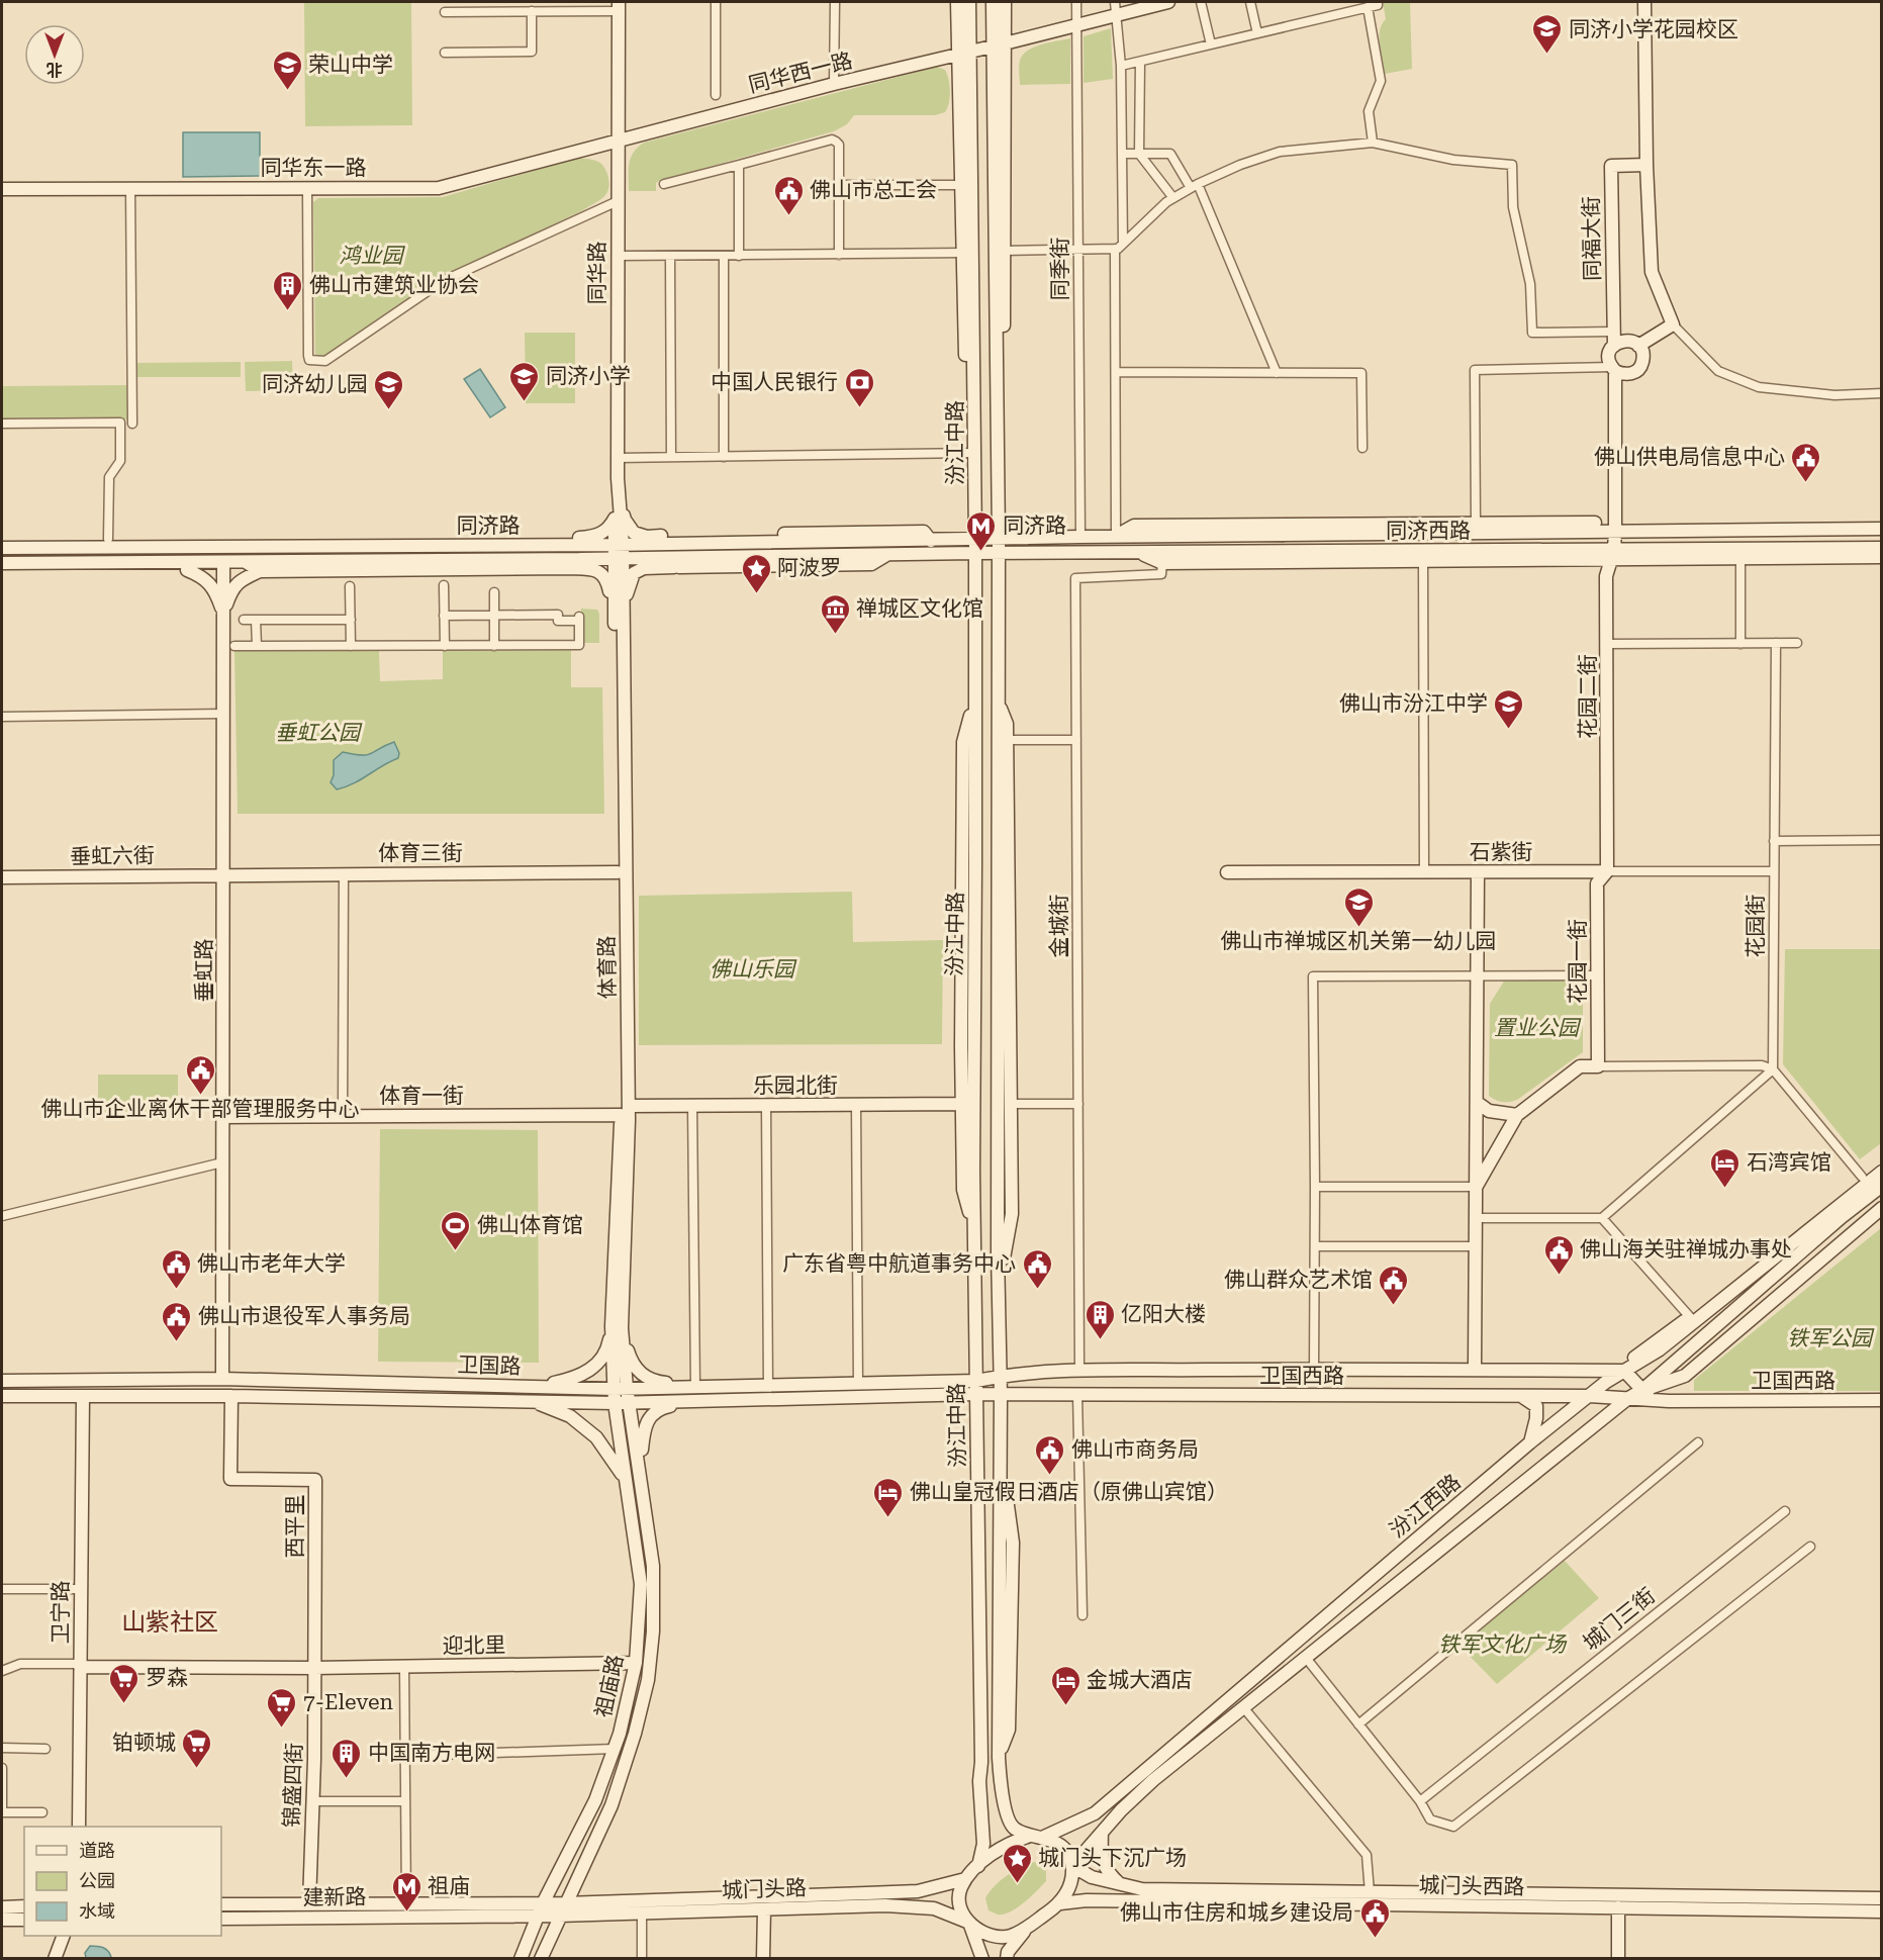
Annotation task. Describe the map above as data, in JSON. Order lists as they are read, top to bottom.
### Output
{
  "streets": {
    "main road": [
      "同华西一路",
      "同华东一路",
      "同福大街",
      "同华路",
      "汾江中路",
      "同济路",
      "同济西路",
      "花园二街",
      "石紫街",
      "体育三街",
      "垂虹六街",
      "花园一街",
      "体育路",
      "垂虹路",
      "乐园北街",
      "体育一街",
      "卫国路",
      "卫国西路",
      "汾江西路",
      "西平里",
      "卫宁路",
      "迎北里",
      "祖庙路",
      "锦盛四街",
      "城门头西路",
      "城门头路",
      "建新路"
    ],
    "street": [
      "同季街",
      "金城街",
      "花园街",
      "城门三街"
    ]
  },
  "crossings": [
    ["同华西一路", "同华东一路"],
    ["同华西一路", "同季街"],
    ["同华西一路", "同华路"],
    ["同华西一路", "汾江中路"],
    ["同华东一路", "同华路"],
    ["同福大街", "同济西路"],
    ["同福大街", "花园二街"],
    ["同季街", "同济西路"],
    ["同华路", "同济路"],
    ["同华路", "体育路"],
    ["汾江中路", "同济路"],
    ["汾江中路", "同济西路"],
    ["汾江中路", "卫国路"],
    ["汾江中路", "卫国西路"],
    ["汾江中路", "汾江西路"],
    ["汾江中路", "城门头西路"],
    ["汾江中路", "城门头路"],
    ["同济路", "同济西路"],
    ["同济路", "体育路"],
    ["同济路", "垂虹路"],
    ["同济西路", "花园二街"],
    ["花园二街", "石紫街"],
    ["花园二街", "花园一街"],
    ["石紫街", "花园街"],
    ["石紫街", "花园一街"],
    ["体育三街", "垂虹六街"],
    ["体育三街", "体育路"],
    ["体育三街", "垂虹路"],
    ["垂虹六街", "垂虹路"],
    ["金城街", "卫国西路"],
    ["体育路", "乐园北街"],
    ["体育路", "体育一街"],
    ["体育路", "卫国路"],
    ["体育路", "祖庙路"],
    ["垂虹路", "体育一街"],
    ["垂虹路", "卫国路"],
    ["乐园北街", "体育一街"],
    ["卫国路", "卫国西路"],
    ["卫国路", "祖庙路"],
    ["卫国西路", "汾江西路"],
    ["汾江西路", "城门头西路"],
    ["汾江西路", "城门头路"],
    ["西平里", "迎北里"],
    ["西平里", "锦盛四街"],
    ["卫宁路", "迎北里"],
    ["迎北里", "祖庙路"],
    ["迎北里", "锦盛四街"],
    ["祖庙路", "城门头路"],
    ["祖庙路", "建新路"],
    ["锦盛四街", "建新路"],
    ["城门头西路", "城门头路"],
    ["城门头路", "建新路"]
  ],
  "districts": ["山紫社区"],
  "parks": [
    "鸿业园",
    "垂虹公园",
    "佛山乐园",
    "置业公园",
    "铁军公园",
    "铁军文化广场"
  ],
  "places": {
    "school or university": [
      "同济小学花园校区",
      "荣山中学",
      "同济小学",
      "同济幼儿园",
      "佛山市汾江中学",
      "佛山市禅城区机关第一幼儿园"
    ],
    "public building": [
      "佛山市总工会",
      "佛山供电局信息中心",
      "佛山市企业离休干部管理服务中心",
      "佛山海关驻禅城办事处",
      "佛山市老年大学",
      "广东省粤中航道事务中心",
      "佛山群众艺术馆",
      "佛山市退役军人事务局",
      "佛山市商务局",
      "佛山市住房和城乡建设局"
    ],
    "building": ["佛山市建筑业协会", "亿阳大楼", "中国南方电网"],
    "bank": ["中国人民银行"],
    "metro station": ["同济路", "祖庙"],
    "place": ["阿波罗", "城门头下沉广场"],
    "museum": ["禅城区文化馆"],
    "hotel": ["石湾宾馆", "佛山皇冠假日酒店（原佛山宾馆）", "金城大酒店"],
    "sports": ["佛山体育馆"],
    "supermarket": ["罗森", "7-Eleven", "铂顿城"]
  },
  "legend": ["道路", "公园", "水域"],
  "north": "bottom"
}
